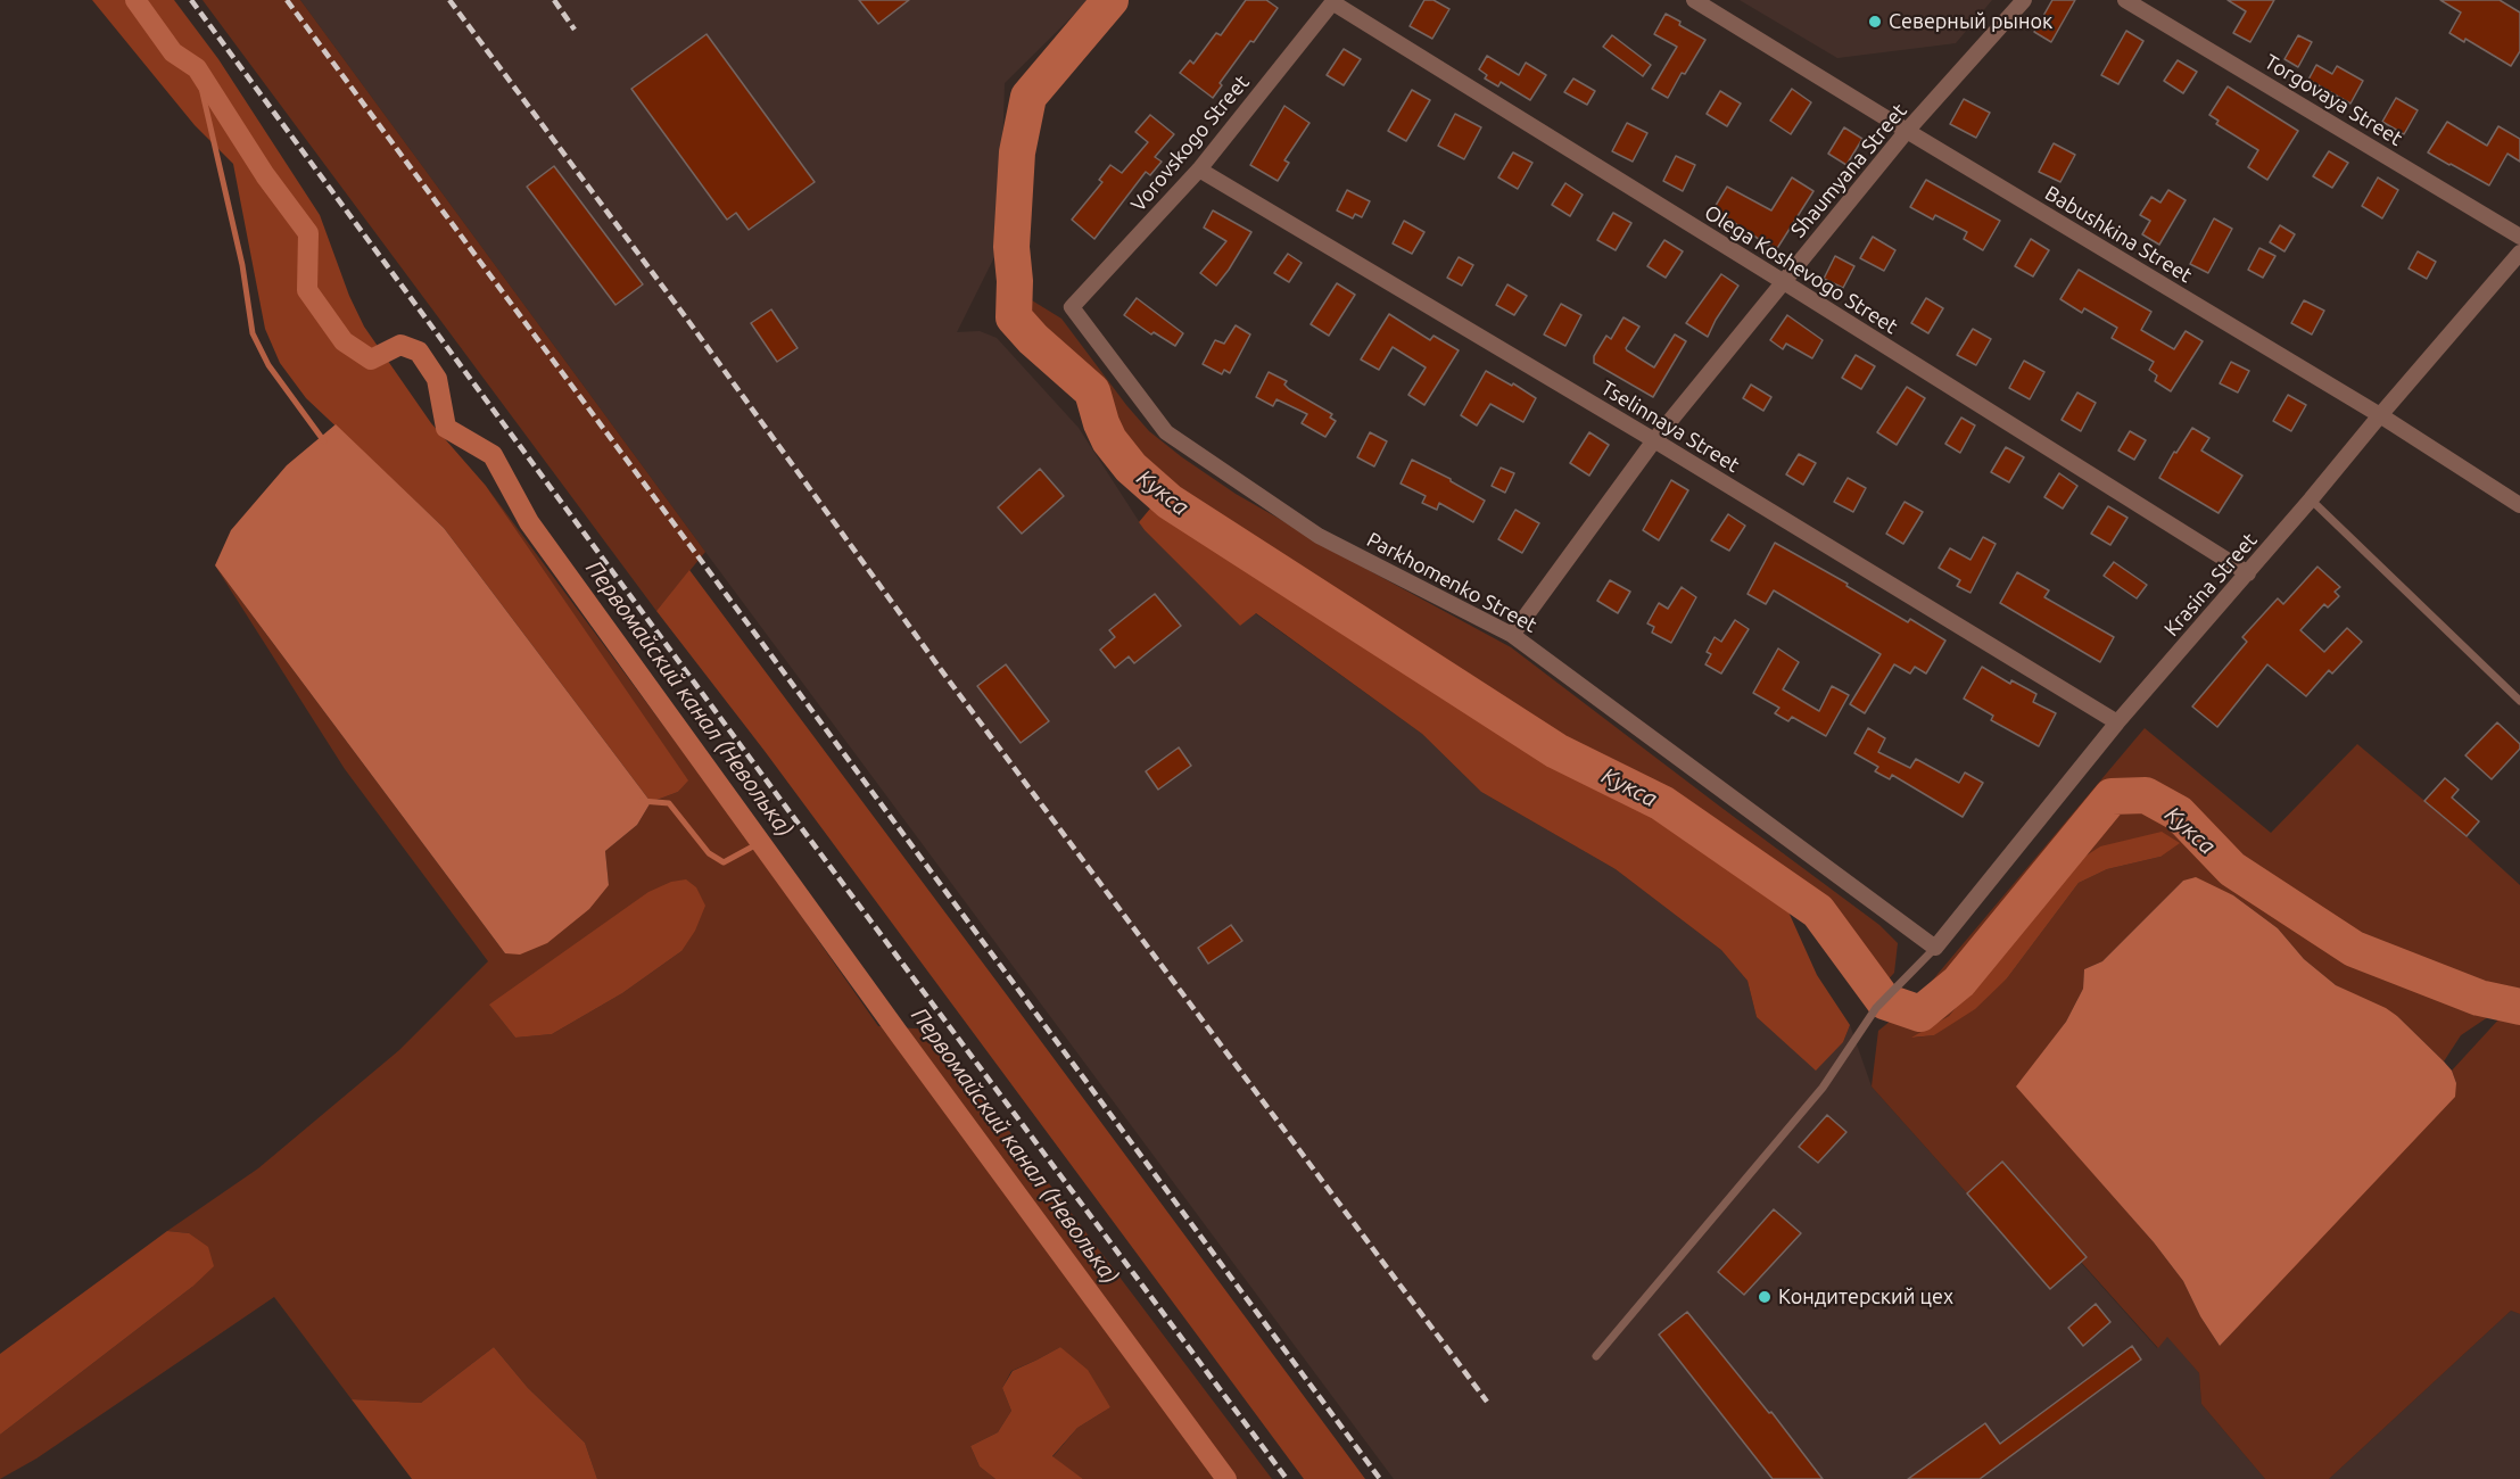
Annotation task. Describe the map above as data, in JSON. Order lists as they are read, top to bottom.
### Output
{
  "streets": {
    "street": [
      "Torgovaya Street",
      "Vorovskogo Street",
      "Shaumyana Street",
      "Babushkina Street",
      "Olega Koshevogo Street",
      "Tselinnaya Street",
      "Parkhomenko Street",
      "Krasina Street"
    ]
  },
  "crossings": [
    ["Vorovskogo Street", "Olega Koshevogo Street"],
    ["Vorovskogo Street", "Tselinnaya Street"],
    ["Vorovskogo Street", "Parkhomenko Street"],
    ["Shaumyana Street", "Babushkina Street"],
    ["Shaumyana Street", "Olega Koshevogo Street"],
    ["Shaumyana Street", "Tselinnaya Street"],
    ["Shaumyana Street", "Parkhomenko Street"],
    ["Babushkina Street", "Krasina Street"],
    ["Olega Koshevogo Street", "Krasina Street"],
    ["Tselinnaya Street", "Krasina Street"],
    ["Parkhomenko Street", "Krasina Street"]
  ],
  "water": ["Кукса", "Первомайский канал (Неволька)"],
  "places": ["Северный рынок", "Кондитерский цех"]
}
